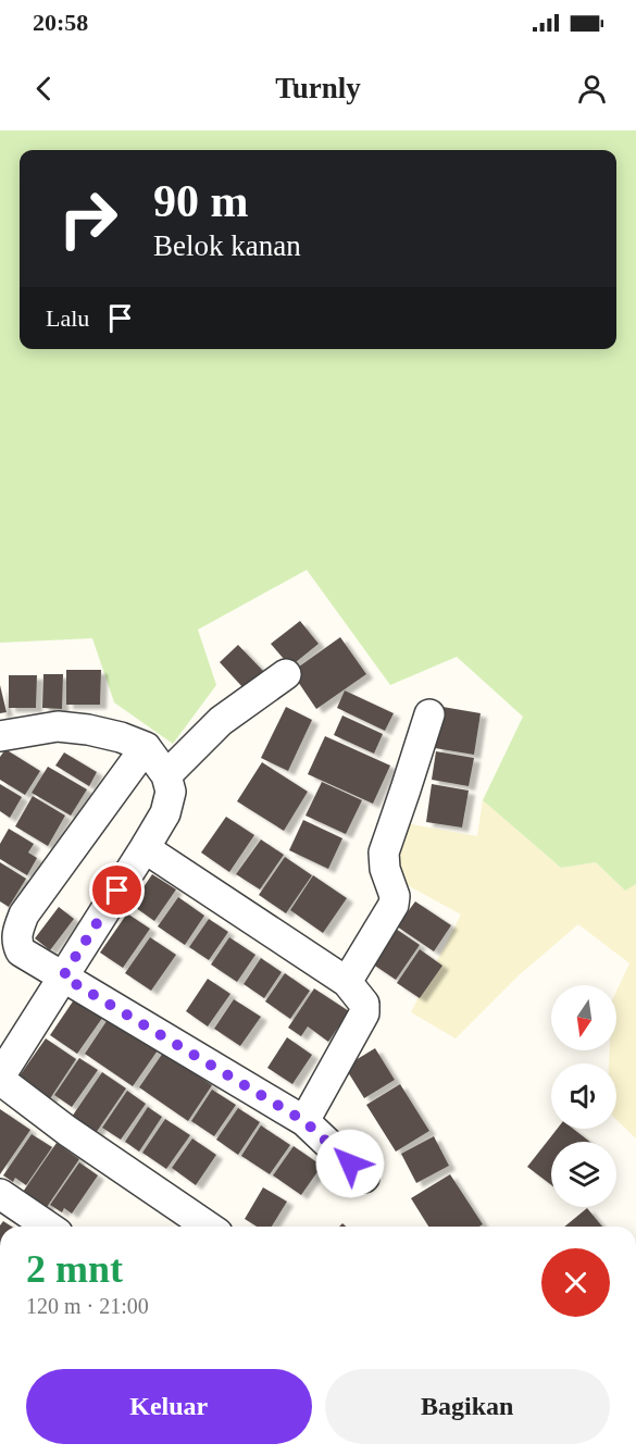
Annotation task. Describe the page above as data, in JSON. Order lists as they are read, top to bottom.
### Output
{
  "north": "bottom",
  "page": {
    "status": "20:58",
    "header": "Turnly",
    "turn": ["90 m", "Belok kanan"],
    "then": "Lalu",
    "heading": ["2 mnt", "120 m · 21:00"],
    "buttons": ["Keluar", "Bagikan"]
  }
}
